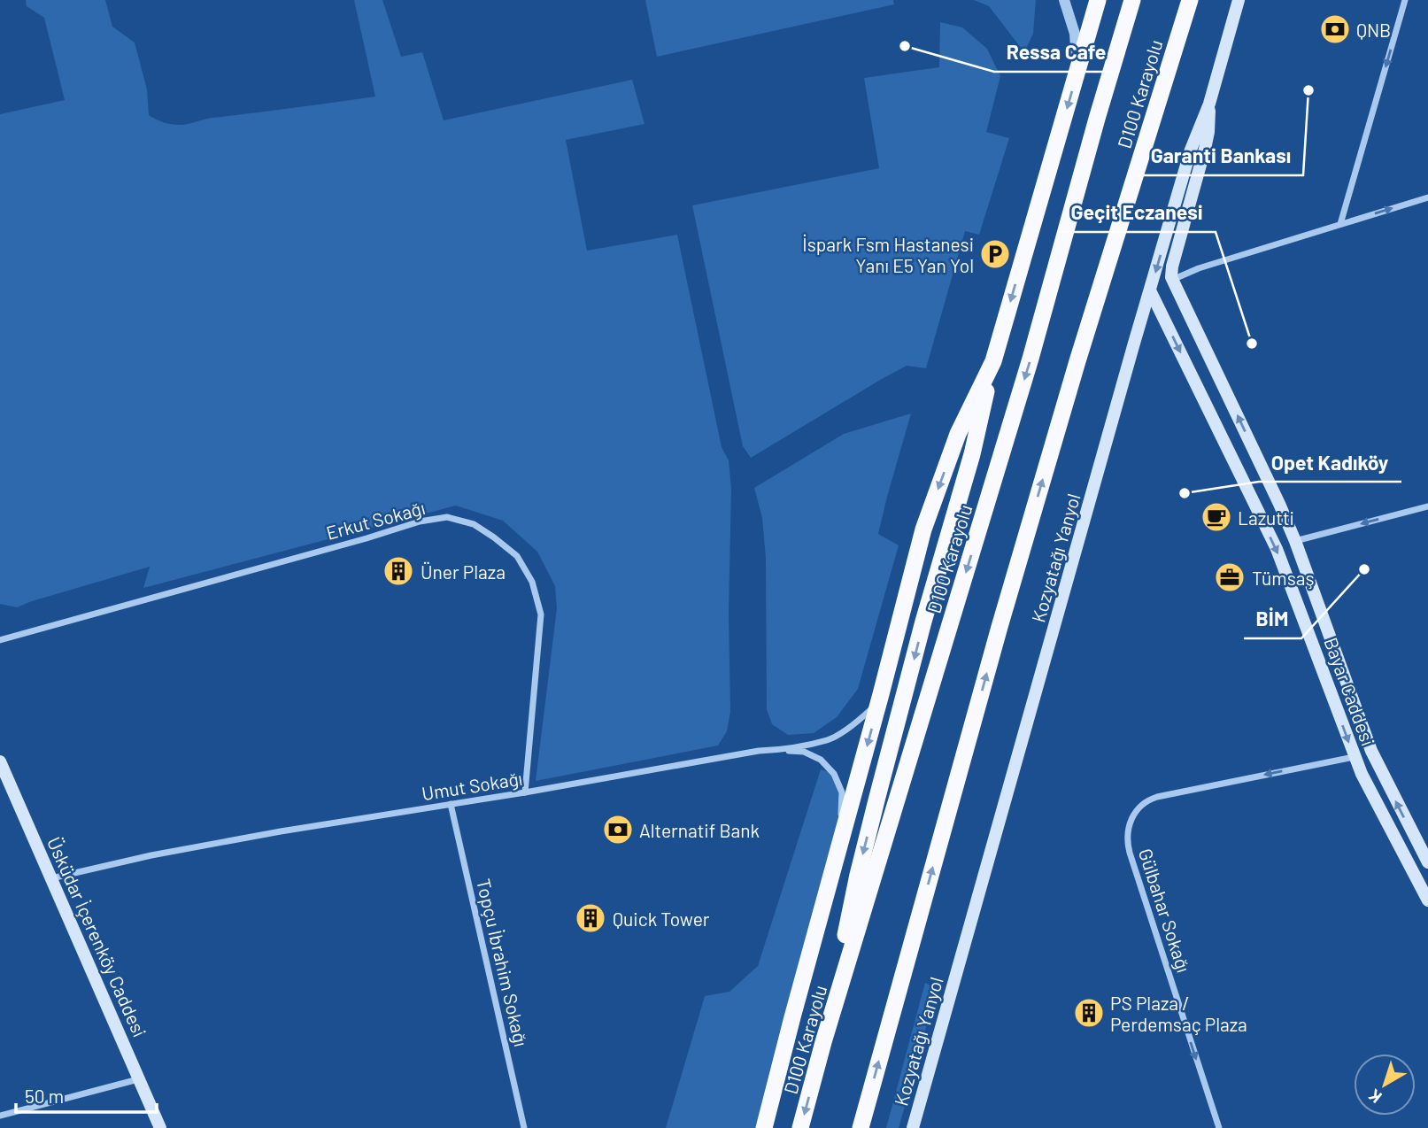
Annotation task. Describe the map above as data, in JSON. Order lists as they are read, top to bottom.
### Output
{
  "streets": {
    "highway": ["D100 Karayolu"],
    "main road": ["Kozyatağı Yanyol", "Bayar Caddesi", "Üsküdar İçerenköy Caddesi"],
    "street": [
      "Erkut Sokağı",
      "Umut Sokağı",
      "Gülbahar Sokağı",
      "Topçu İbrahim Sokağı"
    ]
  },
  "crossings": [
    ["Erkut Sokağı", "Umut Sokağı"],
    ["Kozyatağı Yanyol", "Bayar Caddesi"],
    ["Bayar Caddesi", "Gülbahar Sokağı"],
    ["Umut Sokağı", "Üsküdar İçerenköy Caddesi"],
    ["Umut Sokağı", "Topçu İbrahim Sokağı"]
  ],
  "places": {
    "bank": ["QNB", "Alternatif Bank"],
    "other": [
      "Ressa Cafe",
      "Garanti Bankası",
      "Geçit Eczanesi",
      "Opet Kadıköy",
      "BİM"
    ],
    "parking": ["İspark Fsm Hastanesi Yanı E5 Yan Yol"],
    "cafe": ["Lazutti"],
    "building": ["Üner Plaza", "Quick Tower", "PS Plaza / Perdemsaç Plaza"],
    "office": ["Tümsaş"]
  },
  "scale_bar": "50 m",
  "north": "bottom left"
}
